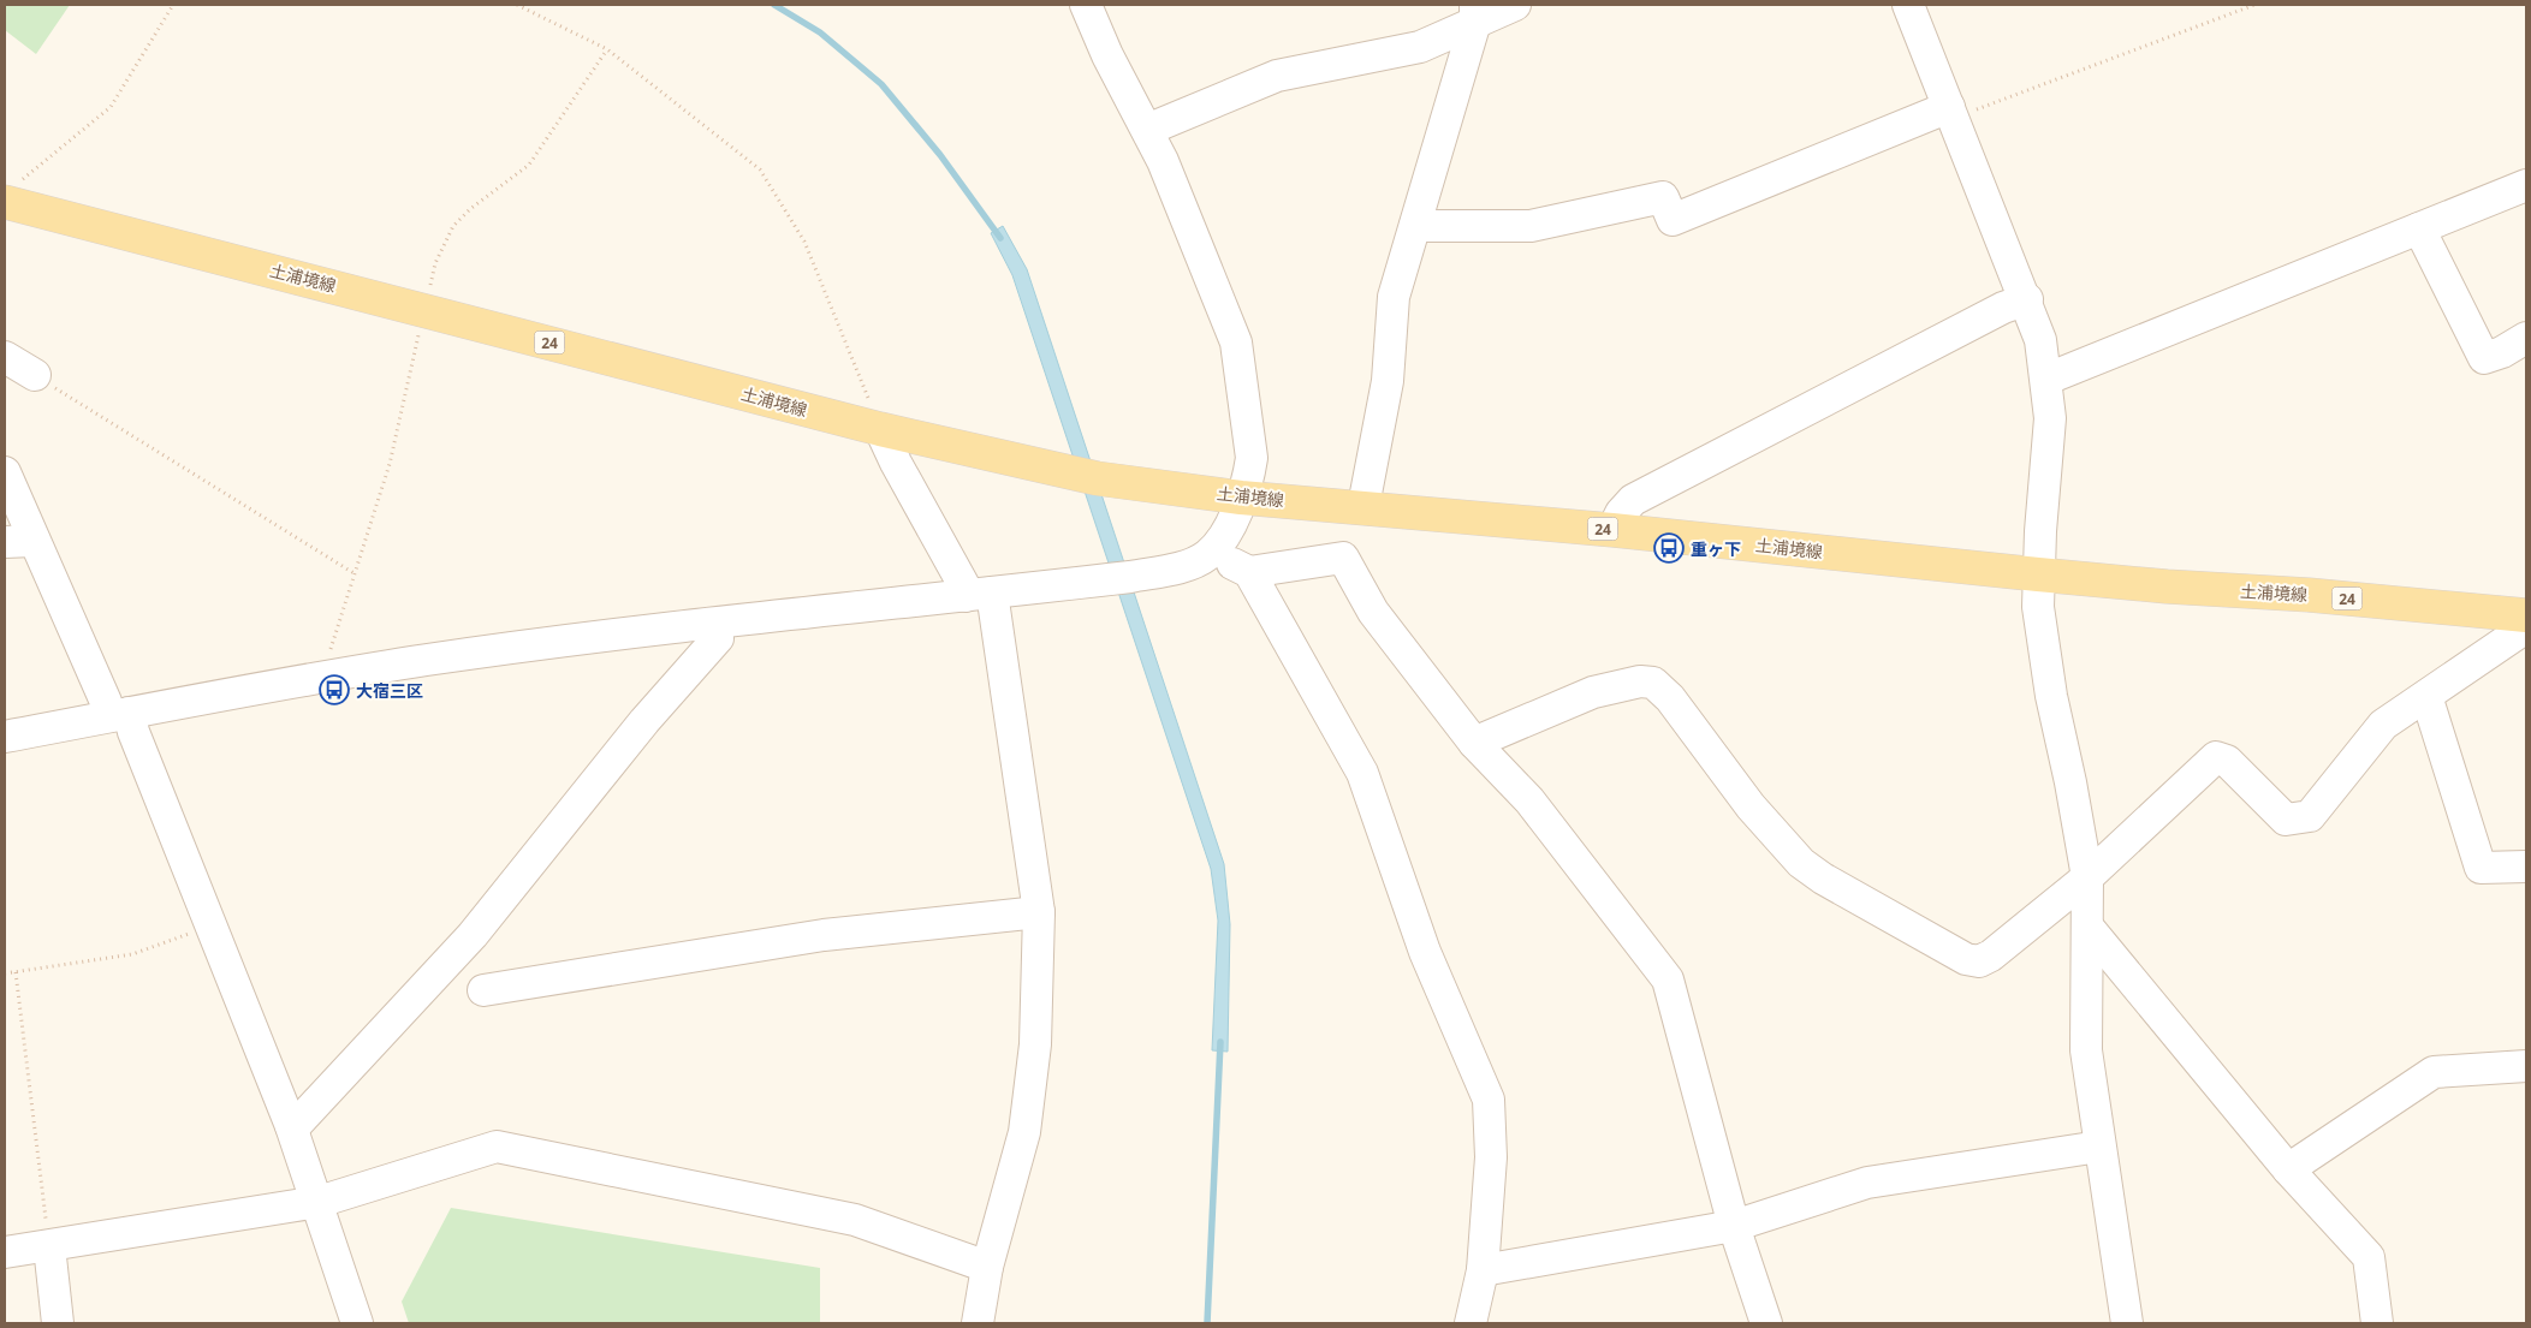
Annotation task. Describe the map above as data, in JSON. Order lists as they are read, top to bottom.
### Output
{
  "streets": {
    "main road": ["土浦境線", "24"]
  },
  "places": {
    "bus stop": ["重ヶ下", "大宿三区"]
  }
}
